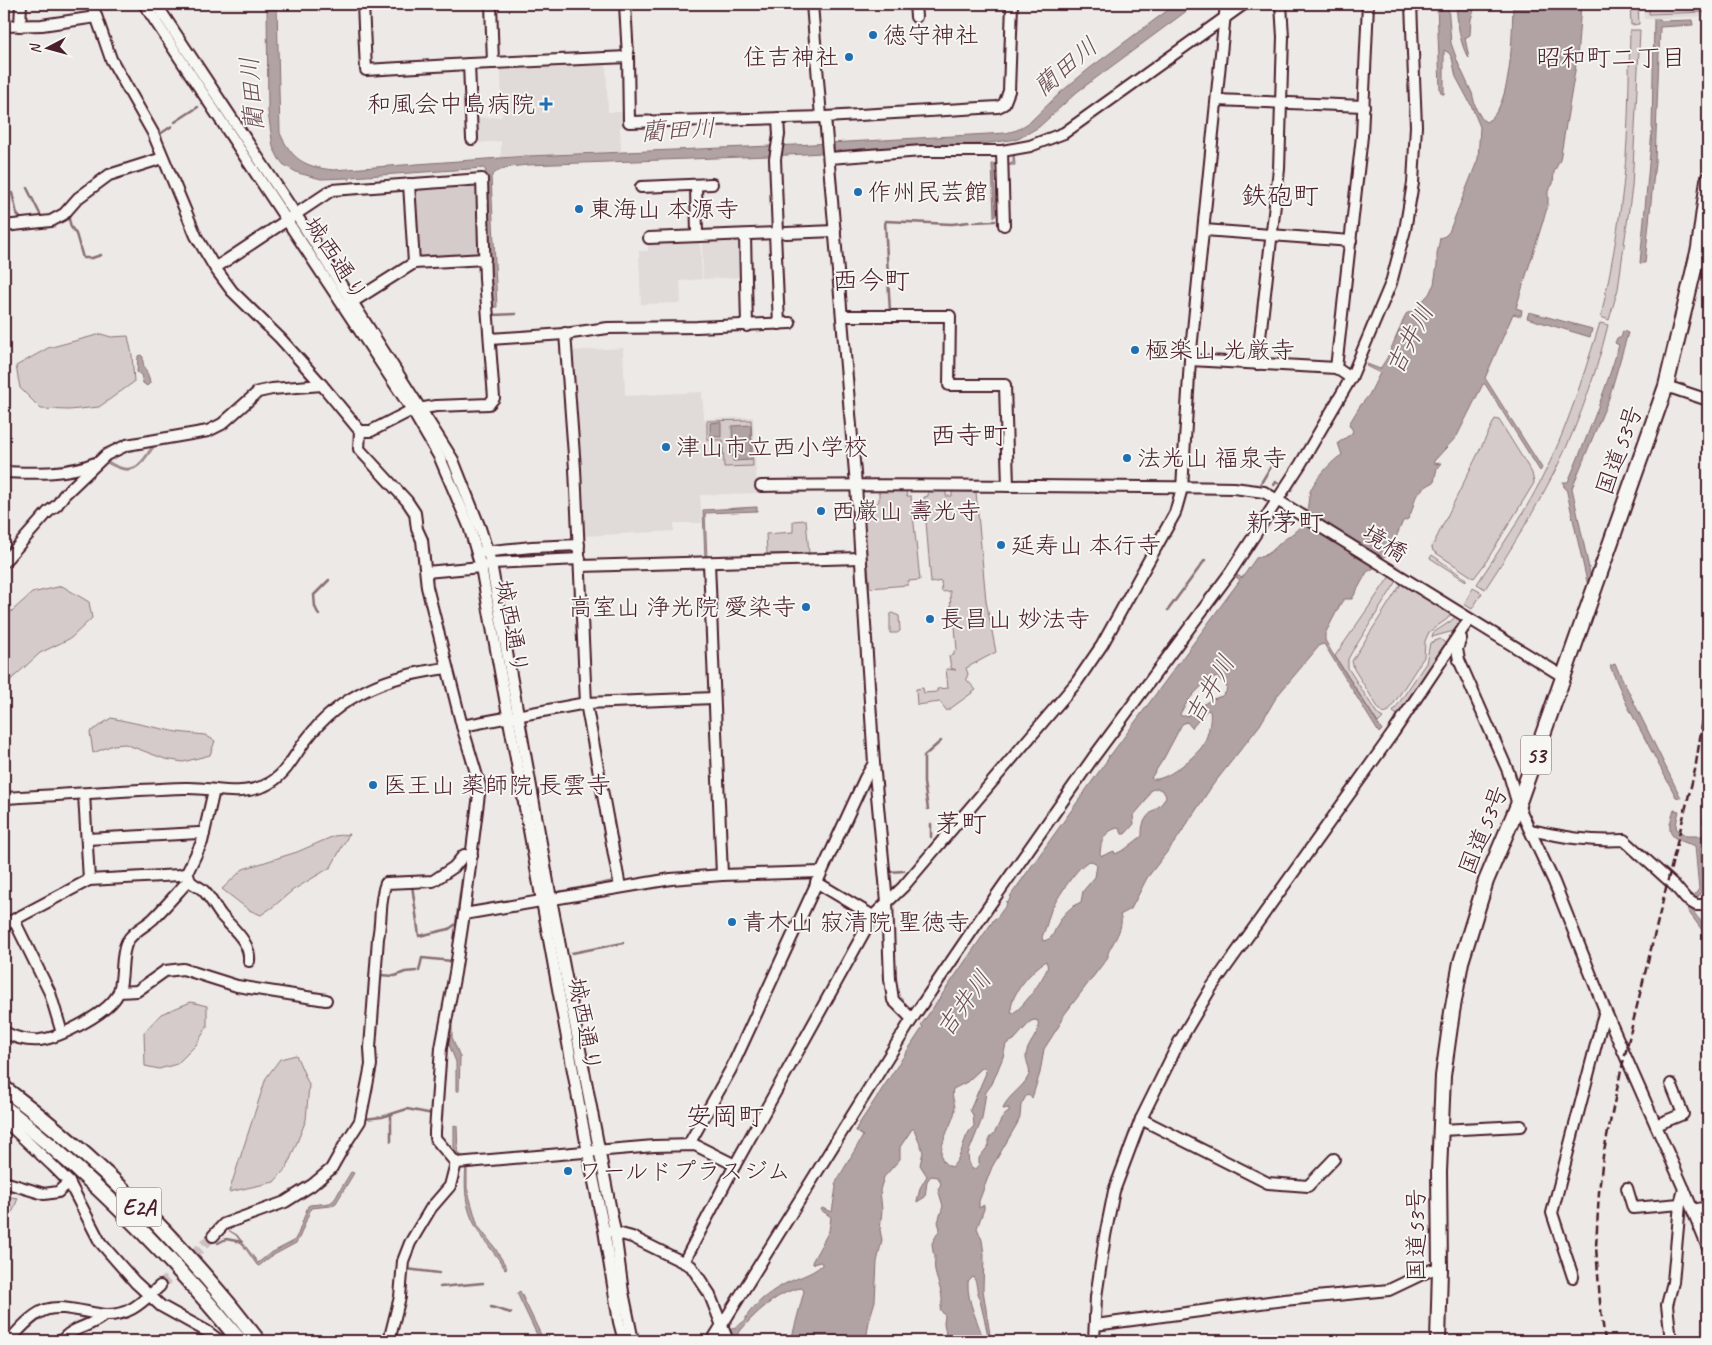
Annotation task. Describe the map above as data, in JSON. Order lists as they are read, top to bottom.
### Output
{
  "streets": {
    "highway": ["国道53号", "53", "E2A"],
    "street": ["城西通り", "境橋"]
  },
  "crossings": [
    ["国道53号", "境橋"]
  ],
  "districts": [
    "昭和町二丁目",
    "鉄砲町",
    "西今町",
    "西寺町",
    "新茅町",
    "茅町",
    "安岡町"
  ],
  "water": ["藺田川", "吉井川"],
  "places": {
    "other": [
      "徳守神社",
      "住吉神社",
      "作州民芸館",
      "東海山 本源寺",
      "極楽山 光厳寺",
      "津山市立西小学校",
      "法光山 福泉寺",
      "西巌山 壽光寺",
      "延寿山 本行寺",
      "高室山 浄光院 愛染寺",
      "長昌山 妙法寺",
      "医王山 薬師院 長雲寺",
      "青木山 寂清院 聖徳寺",
      "ワールドプラスジム"
    ],
    "health": ["和風会中島病院"]
  },
  "north": "left"
}
